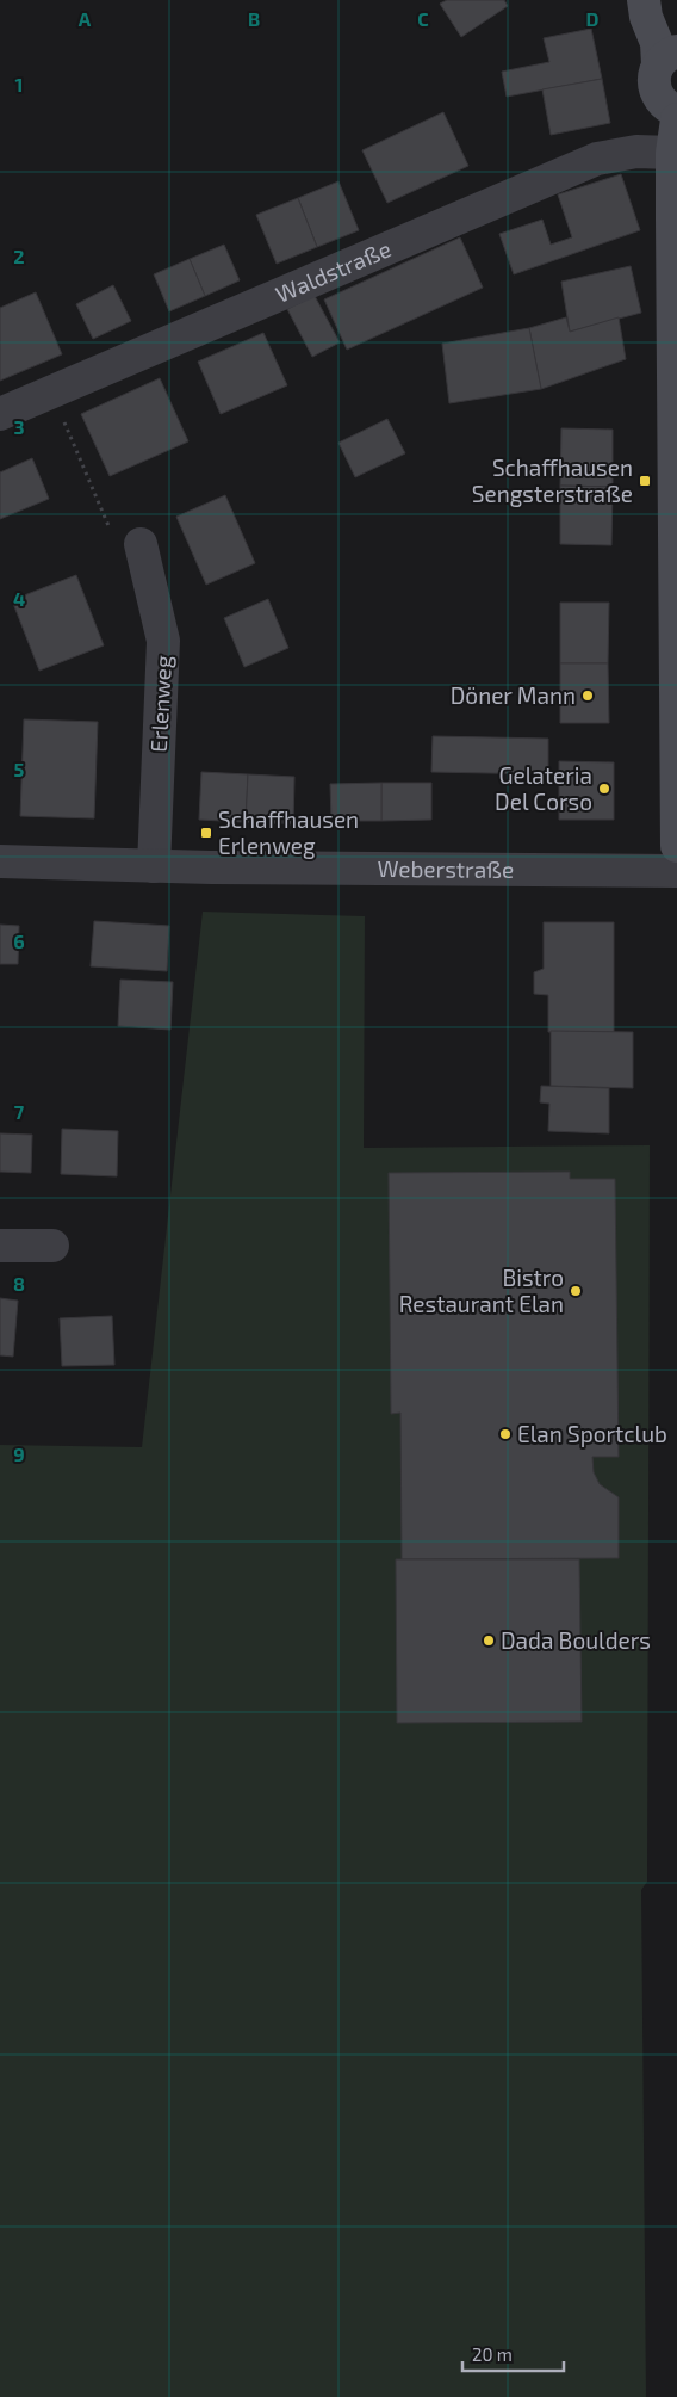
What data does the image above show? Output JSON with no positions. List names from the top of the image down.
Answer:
{
  "streets": {
    "street": ["Waldstraße", "Erlenweg", "Weberstraße"]
  },
  "crossings": [
    ["Erlenweg", "Weberstraße"]
  ],
  "places": {
    "transit": ["Schaffhausen Sengsterstraße", "Schaffhausen Erlenweg"],
    "other": [
      "Döner Mann",
      "Gelateria Del Corso",
      "Bistro Restaurant Elan",
      "Elan Sportclub",
      "Dada Boulders"
    ]
  },
  "scale_bar": "20 m",
  "grid": {
    "columns": [
      "A",
      "B",
      "C",
      "D"
    ],
    "rows": [
      "1",
      "2",
      "3",
      "4",
      "5",
      "6",
      "7",
      "8",
      "9"
    ]
  }
}
